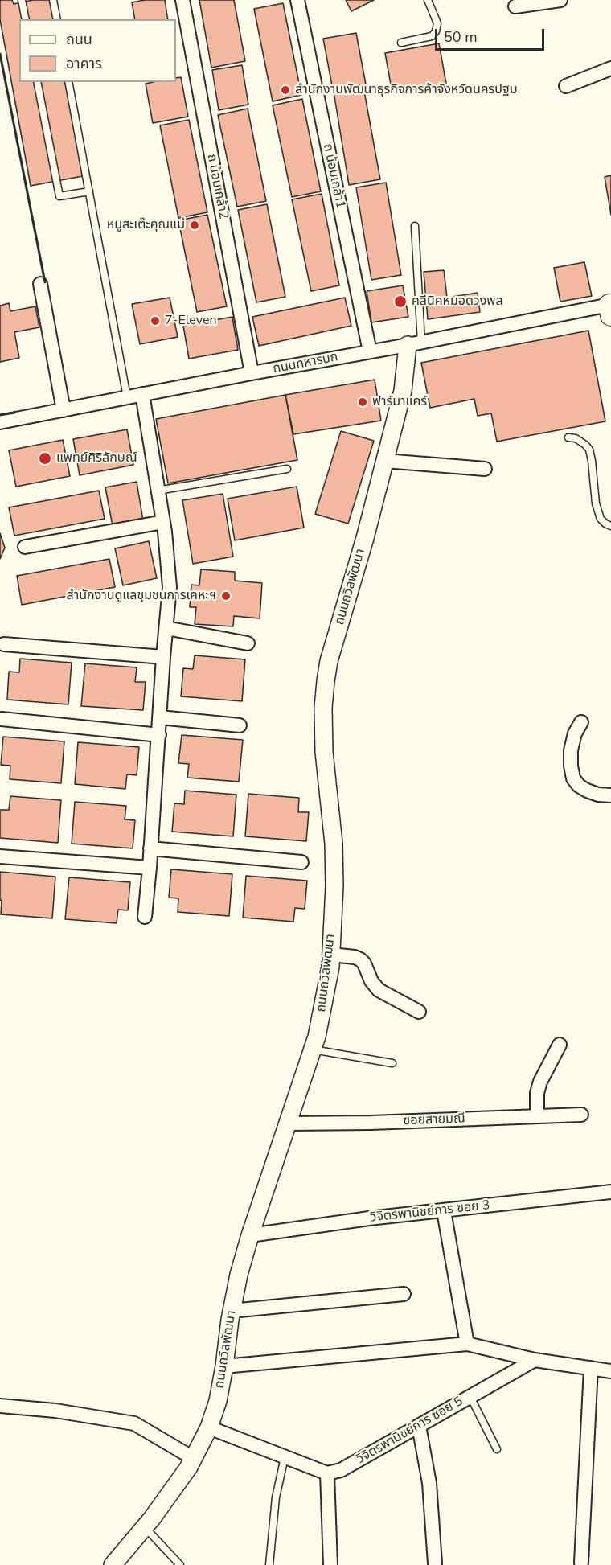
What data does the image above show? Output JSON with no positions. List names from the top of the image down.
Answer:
{
  "streets": {
    "street": [
      "ถ น้อมเกล้า1",
      "ถ น้อมเกล้า2",
      "ถนนทหารบก",
      "ถนนถวิลพัฒนา",
      "ซอยสายมณี",
      "วิจิตรพานิชย์การ ซอย 3",
      "วิจิตรพานิชย์การ ซอย 5"
    ]
  },
  "crossings": [
    ["ถ น้อมเกล้า1", "ถนนทหารบก"],
    ["ถ น้อมเกล้า2", "ถนนทหารบก"],
    ["ถนนทหารบก", "ถนนถวิลพัฒนา"],
    ["ถนนถวิลพัฒนา", "ซอยสายมณี"],
    ["ถนนถวิลพัฒนา", "วิจิตรพานิชย์การ ซอย 3"]
  ],
  "places": [
    "สำนักงานพัฒนาธุรกิจการค้าจังหวัดนครปฐม",
    "หมูสะเต๊ะคุณแม่",
    "คลีนิคหมอดวงพล",
    "7-Eleven",
    "ฟาร์มาแคร์",
    "แพทย์ศิริลักษณ์",
    "สำนักงานดูแลชุมชนการเคหะฯ"
  ],
  "legend": ["ถนน", "อาคาร"],
  "scale_bar": "50 m"
}
